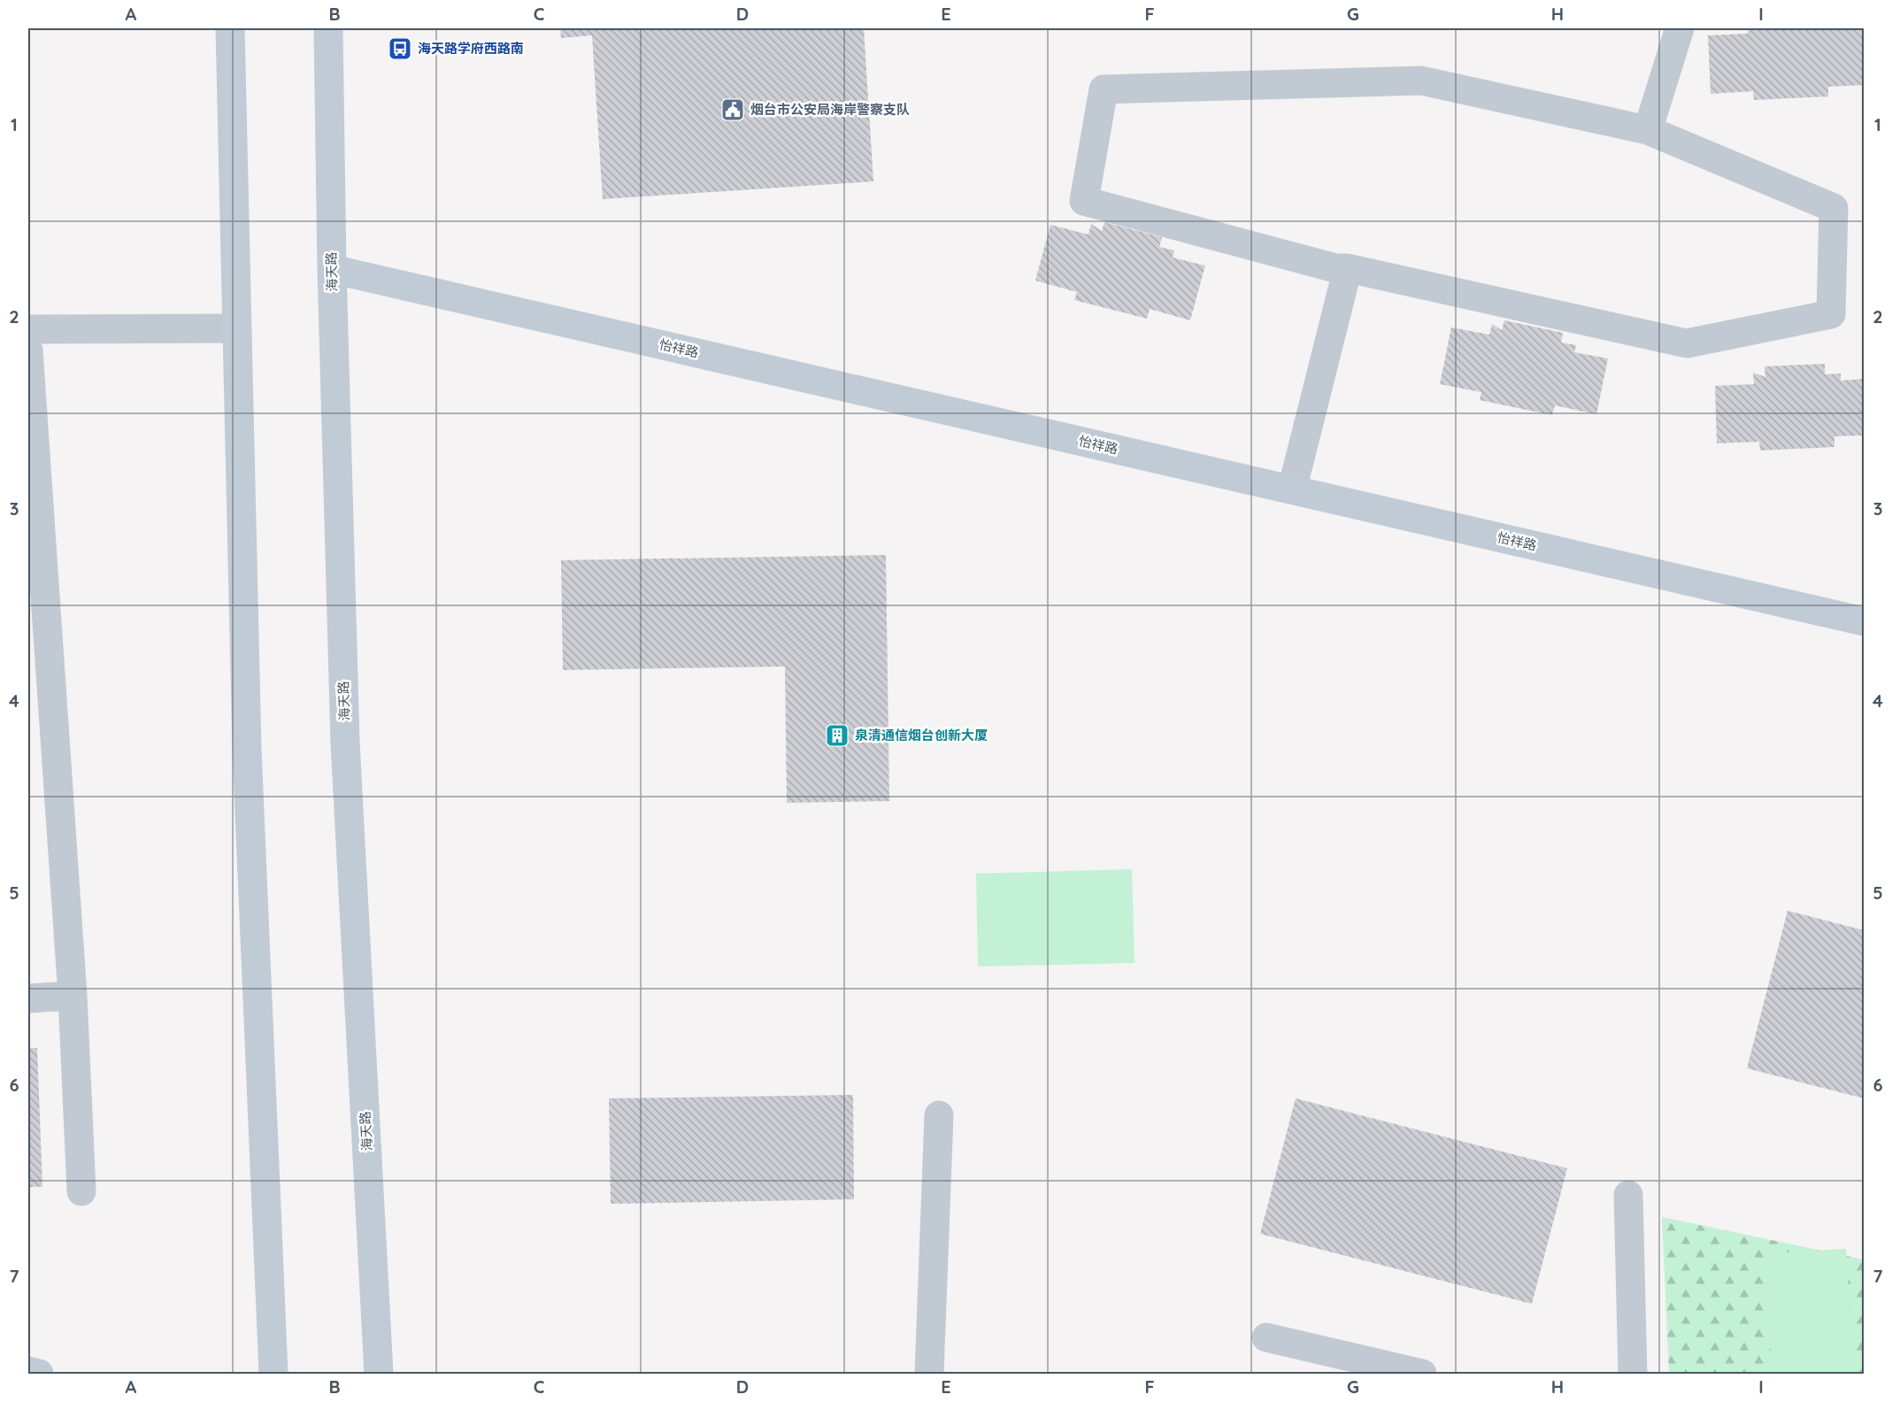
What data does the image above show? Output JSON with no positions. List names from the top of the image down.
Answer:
{
  "streets": {
    "main road": ["海天路", "怡祥路"]
  },
  "crossings": [
    ["海天路", "怡祥路"]
  ],
  "places": {
    "bus stop": ["海天路学府西路南"],
    "public building": ["烟台市公安局海岸警察支队"],
    "building": ["泉清通信烟台创新大厦"]
  },
  "grid": {
    "columns": [
      "A",
      "B",
      "C",
      "D",
      "E",
      "F",
      "G",
      "H",
      "I"
    ],
    "rows": [
      "1",
      "2",
      "3",
      "4",
      "5",
      "6",
      "7"
    ]
  }
}
